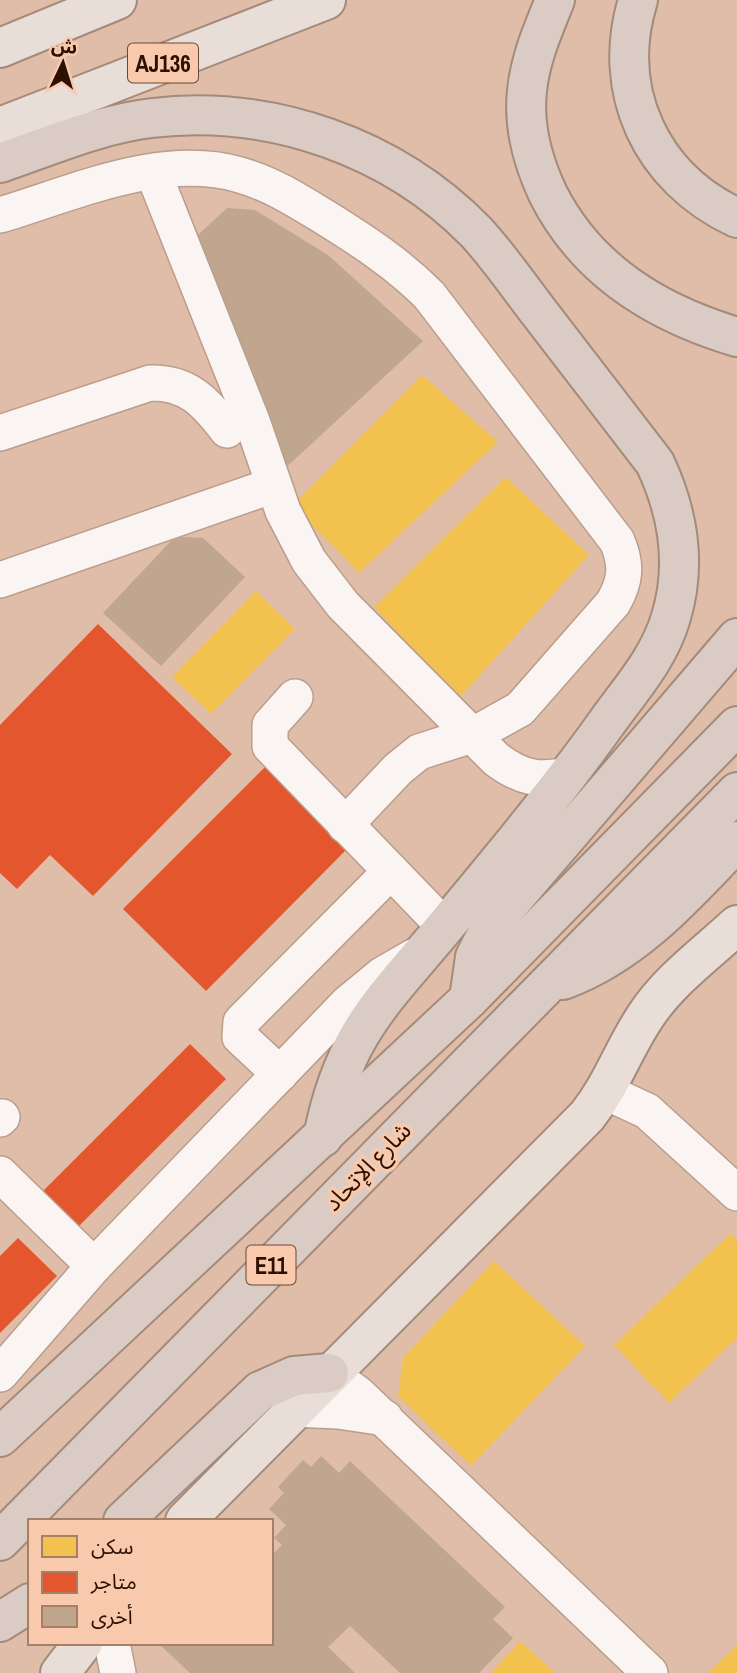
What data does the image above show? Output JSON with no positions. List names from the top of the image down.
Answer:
{
  "streets": {
    "highway": ["شارع الإتحاد", "E11"],
    "main road": ["AJ136"]
  },
  "legend": ["سكن", "متاجر", "أخرى"],
  "north": "top"
}
